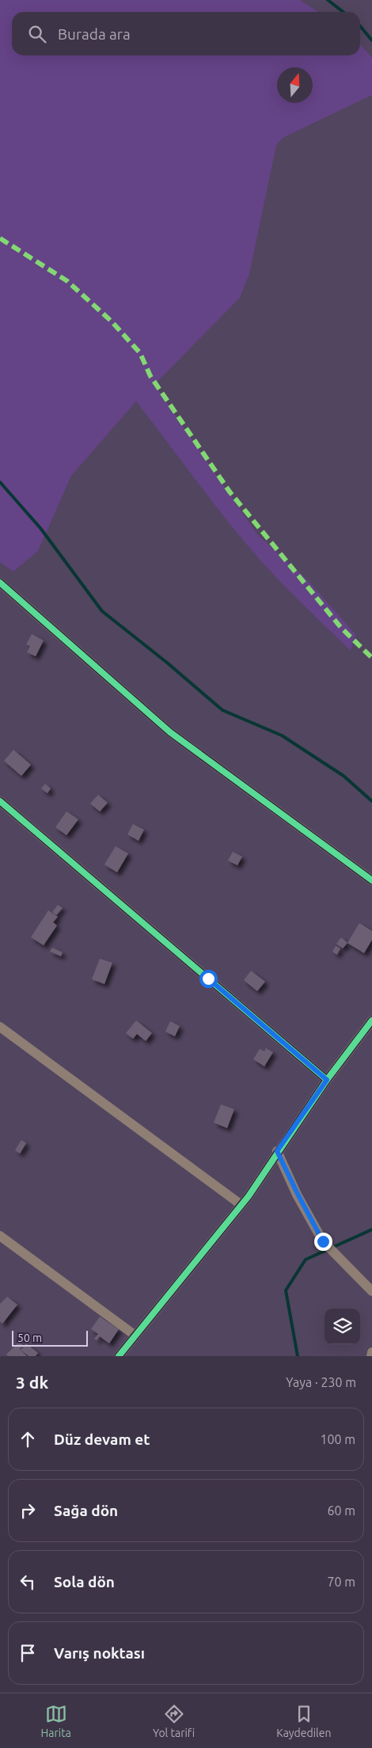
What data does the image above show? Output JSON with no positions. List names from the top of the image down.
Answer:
{
  "scale_bar": "50 m",
  "north": "top",
  "page": {
    "search": "Burada ara",
    "scale": "50 m",
    "heading": ["3 dk", "Yaya · 230 m"],
    "list": [
      ["Düz devam et", "100 m"],
      ["Sağa dön", "60 m"],
      ["Sola dön", "70 m"],
      "Varış noktası"
    ],
    "nav": ["Harita", "Yol tarifi", "Kaydedilen"]
  }
}
